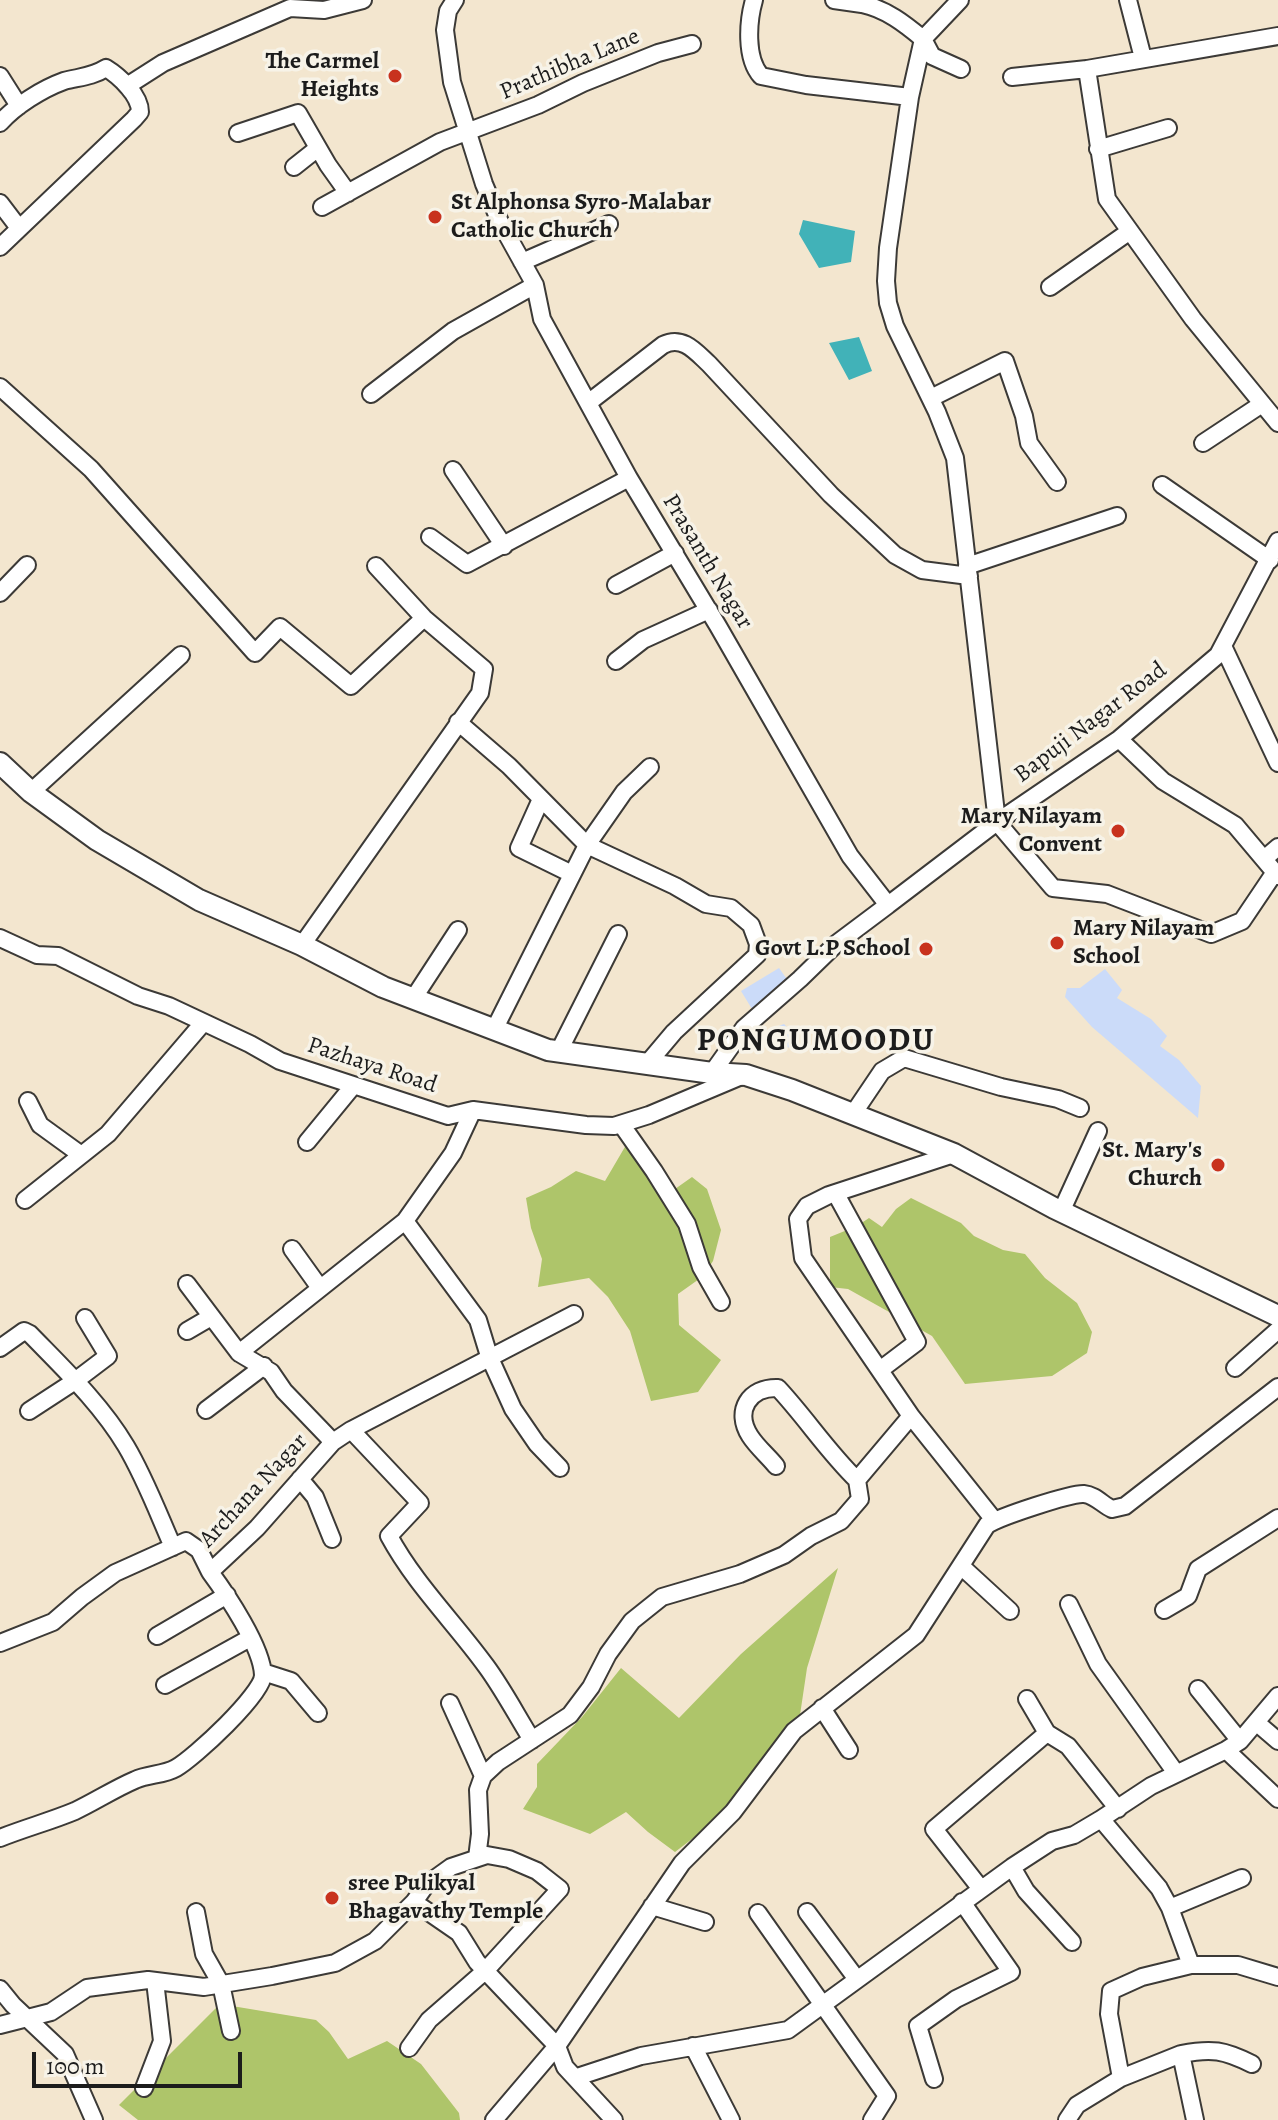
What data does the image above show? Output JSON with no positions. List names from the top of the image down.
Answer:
{
  "streets": {
    "street": [
      "Prathibha Lane",
      "Prasanth Nagar",
      "Bapuji Nagar Road",
      "Pazhaya Road",
      "Archana Nagar"
    ]
  },
  "crossings": [
    ["Prathibha Lane", "Prasanth Nagar"],
    ["Prasanth Nagar", "Bapuji Nagar Road"]
  ],
  "districts": ["PONGUMOODU"],
  "places": [
    "The Carmel Heights",
    "St Alphonsa Syro-Malabar Catholic Church",
    "Mary Nilayam Convent",
    "Mary Nilayam School",
    "Govt L.P School",
    "St. Mary's Church",
    "sree Pulikyal Bhagavathy Temple"
  ],
  "scale_bar": "100 m"
}
